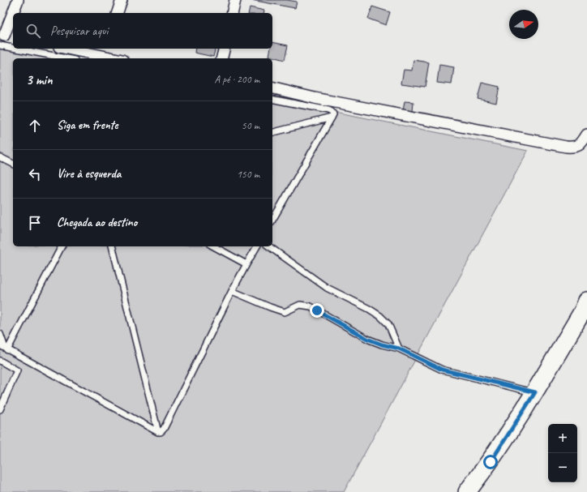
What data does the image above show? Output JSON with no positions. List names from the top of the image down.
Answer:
{
  "north": "right",
  "page": {
    "search": "Pesquisar aqui",
    "heading": ["3 min", "A pé · 200 m"],
    "list": [
      ["Siga em frente", "50 m"],
      ["Vire à esquerda", "150 m"],
      "Chegada ao destino"
    ],
    "map_buttons": ["+", "−"]
  }
}
